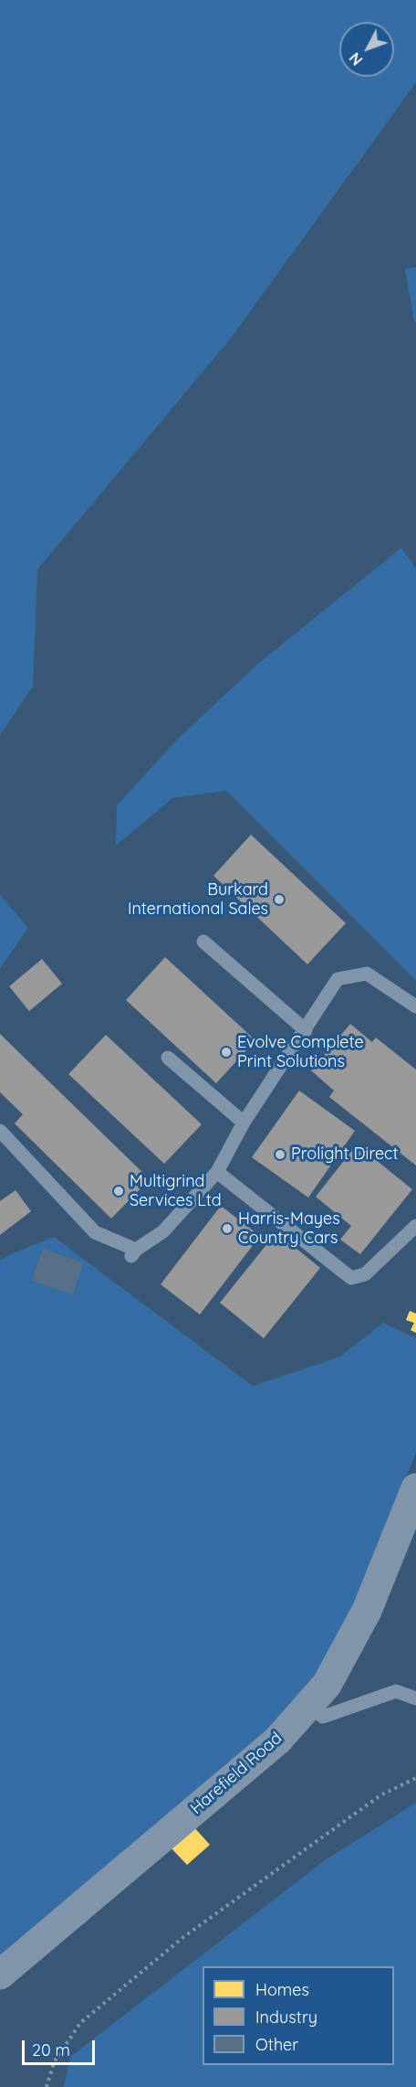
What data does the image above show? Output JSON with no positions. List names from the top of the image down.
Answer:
{
  "streets": {
    "street": ["Harefield Road"]
  },
  "places": [
    "Burkard International Sales",
    "Evolve Complete Print Solutions",
    "Prolight Direct",
    "Multigrind Services Ltd",
    "Harris-Mayes Country Cars"
  ],
  "legend": ["Homes", "Industry", "Other"],
  "scale_bar": "20 m",
  "north": "bottom left"
}
